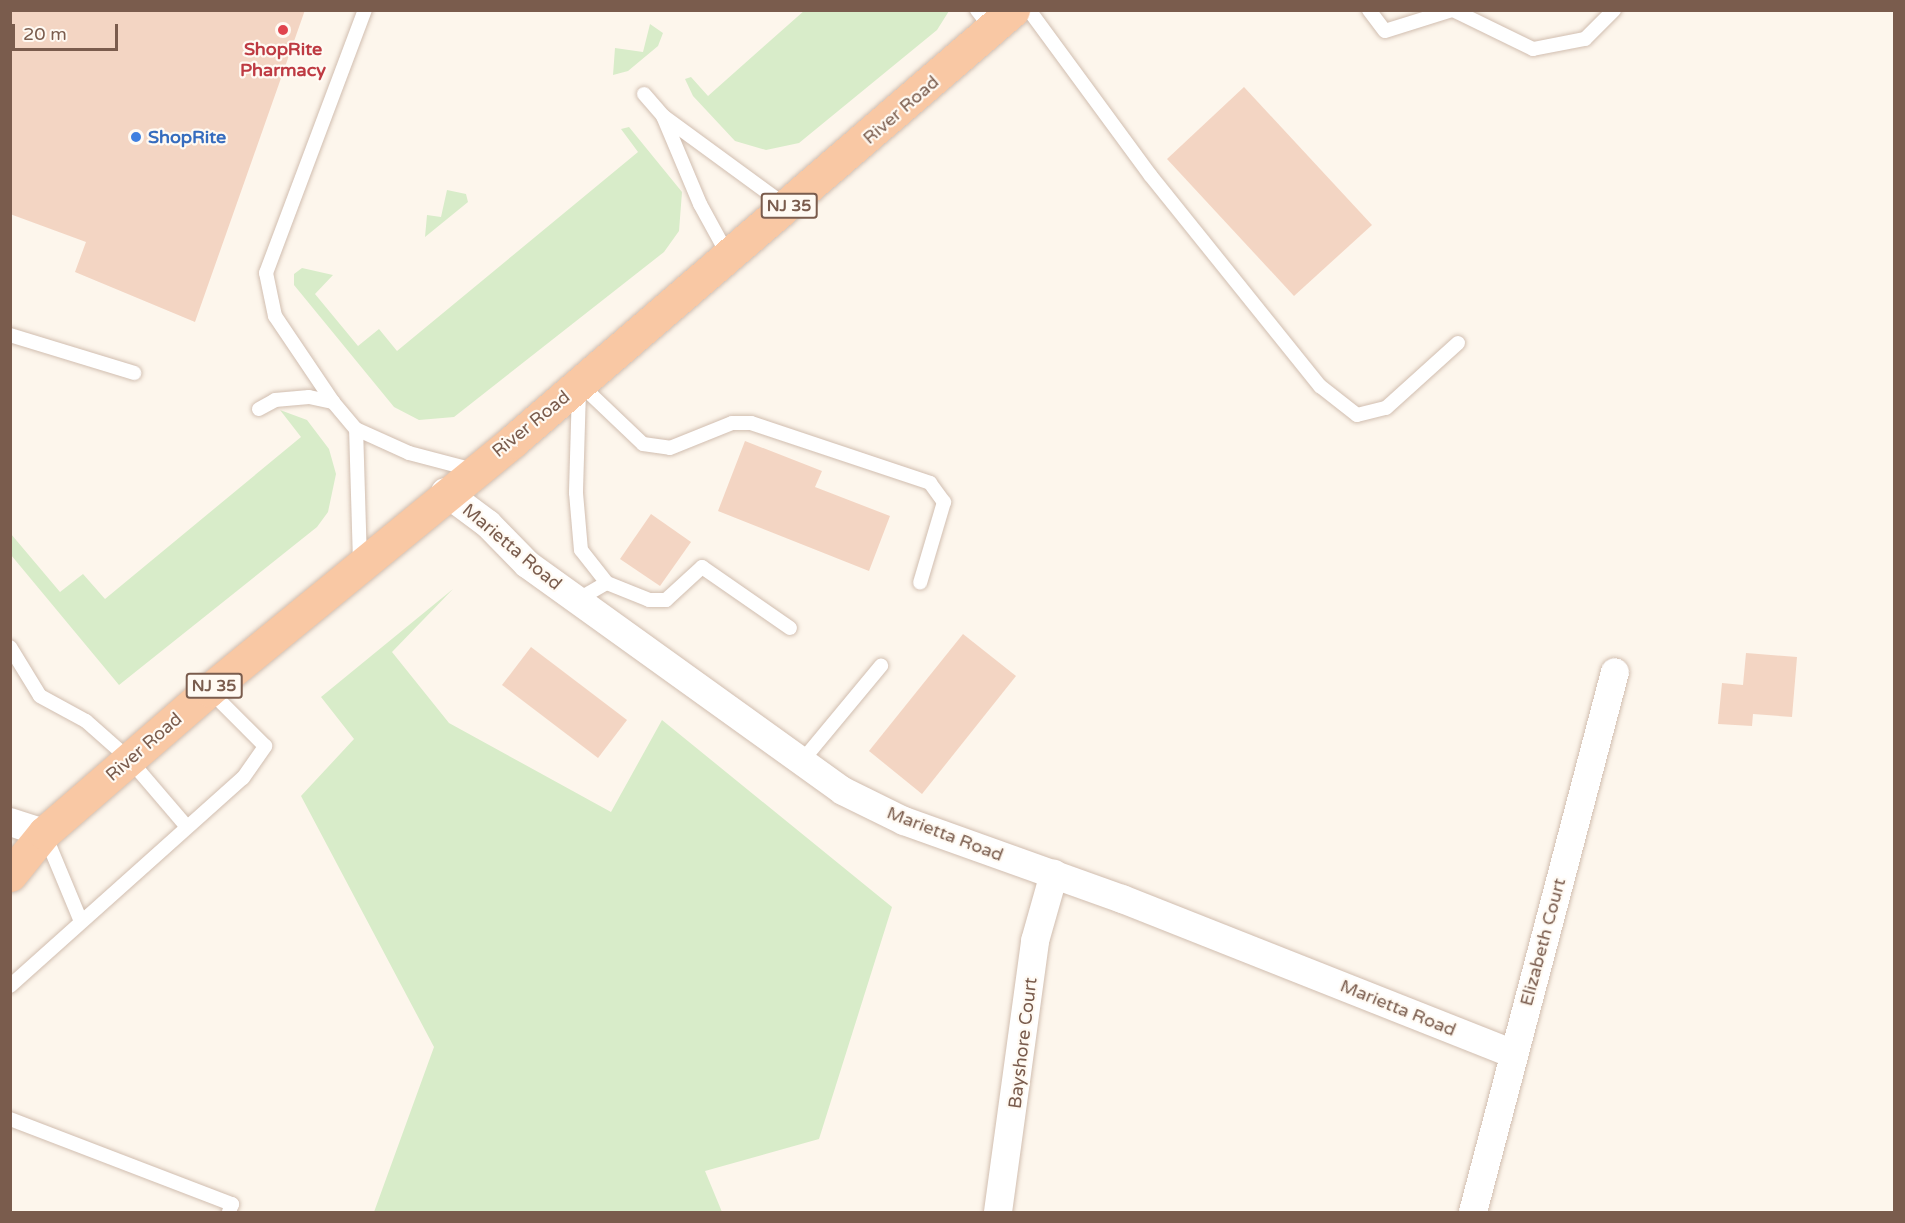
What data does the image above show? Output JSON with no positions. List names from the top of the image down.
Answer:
{
  "streets": {
    "highway": ["River Road", "NJ 35"],
    "street": ["Marietta Road", "Elizabeth Court", "Bayshore Court"]
  },
  "crossings": [
    ["River Road", "Marietta Road"],
    ["Marietta Road", "Elizabeth Court"],
    ["Marietta Road", "Bayshore Court"]
  ],
  "places": ["ShopRite Pharmacy", "ShopRite"],
  "scale_bar": "20 m"
}
